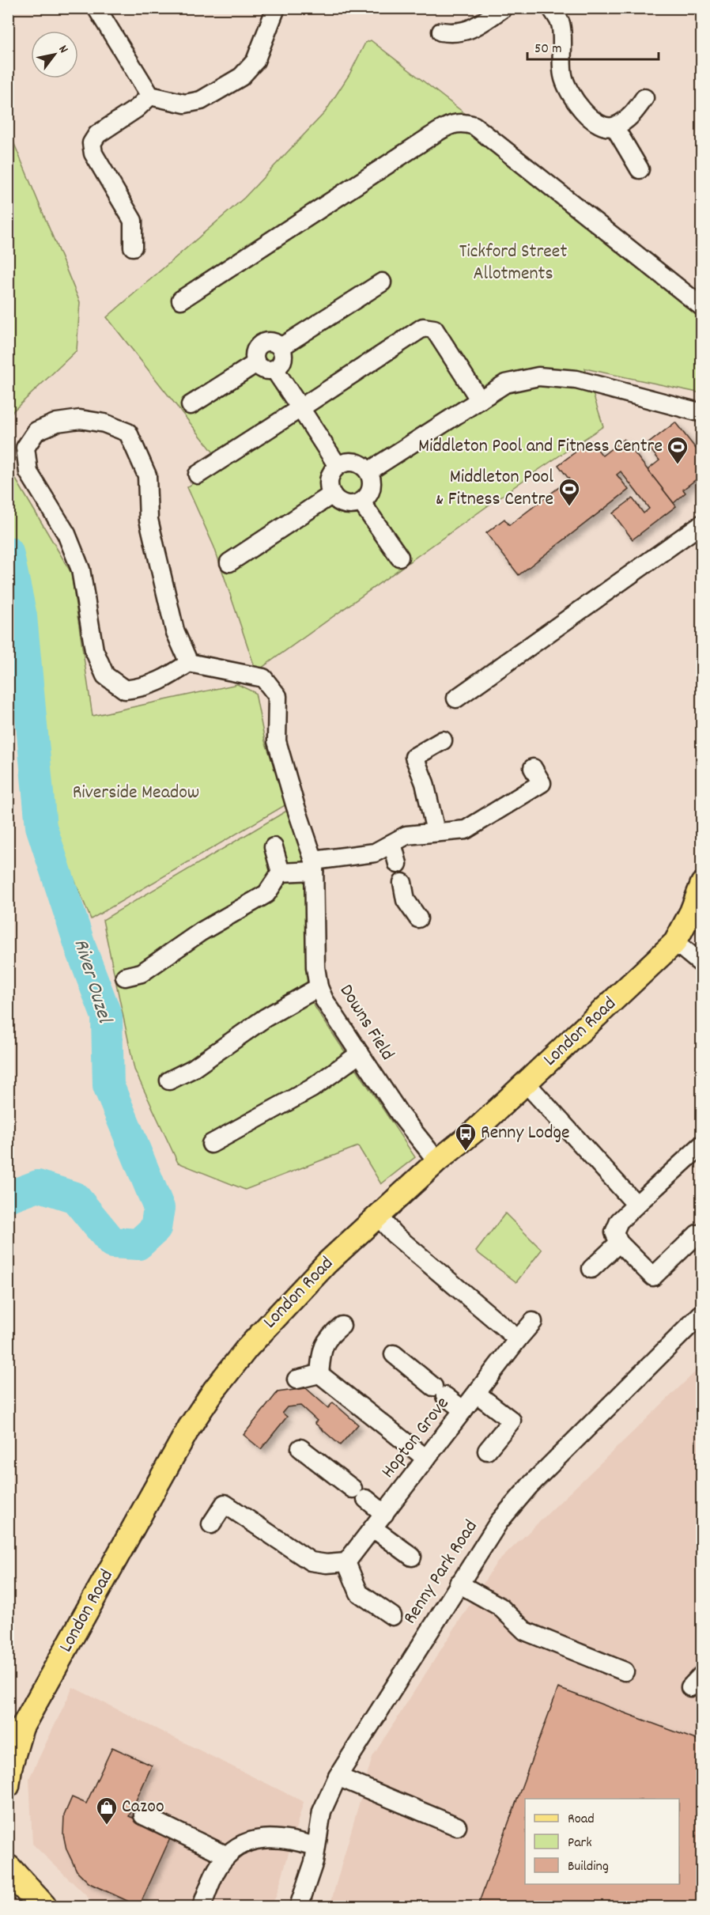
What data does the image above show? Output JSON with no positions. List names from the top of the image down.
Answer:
{
  "streets": {
    "main road": ["London Road"],
    "street": ["Downs Field", "Hopton Grove", "Renny Park Road"]
  },
  "crossings": [
    ["Downs Field", "London Road"]
  ],
  "water": ["River Ouzel"],
  "parks": ["Tickford Street Allotments", "Riverside Meadow"],
  "places": {
    "sports": ["Middleton Pool and Fitness Centre", "Middleton Pool & Fitness Centre"],
    "bus stop": ["Renny Lodge"],
    "shop": ["Cazoo"]
  },
  "legend": ["Road", "Park", "Building"],
  "scale_bar": "50 m",
  "north": "top right"
}
